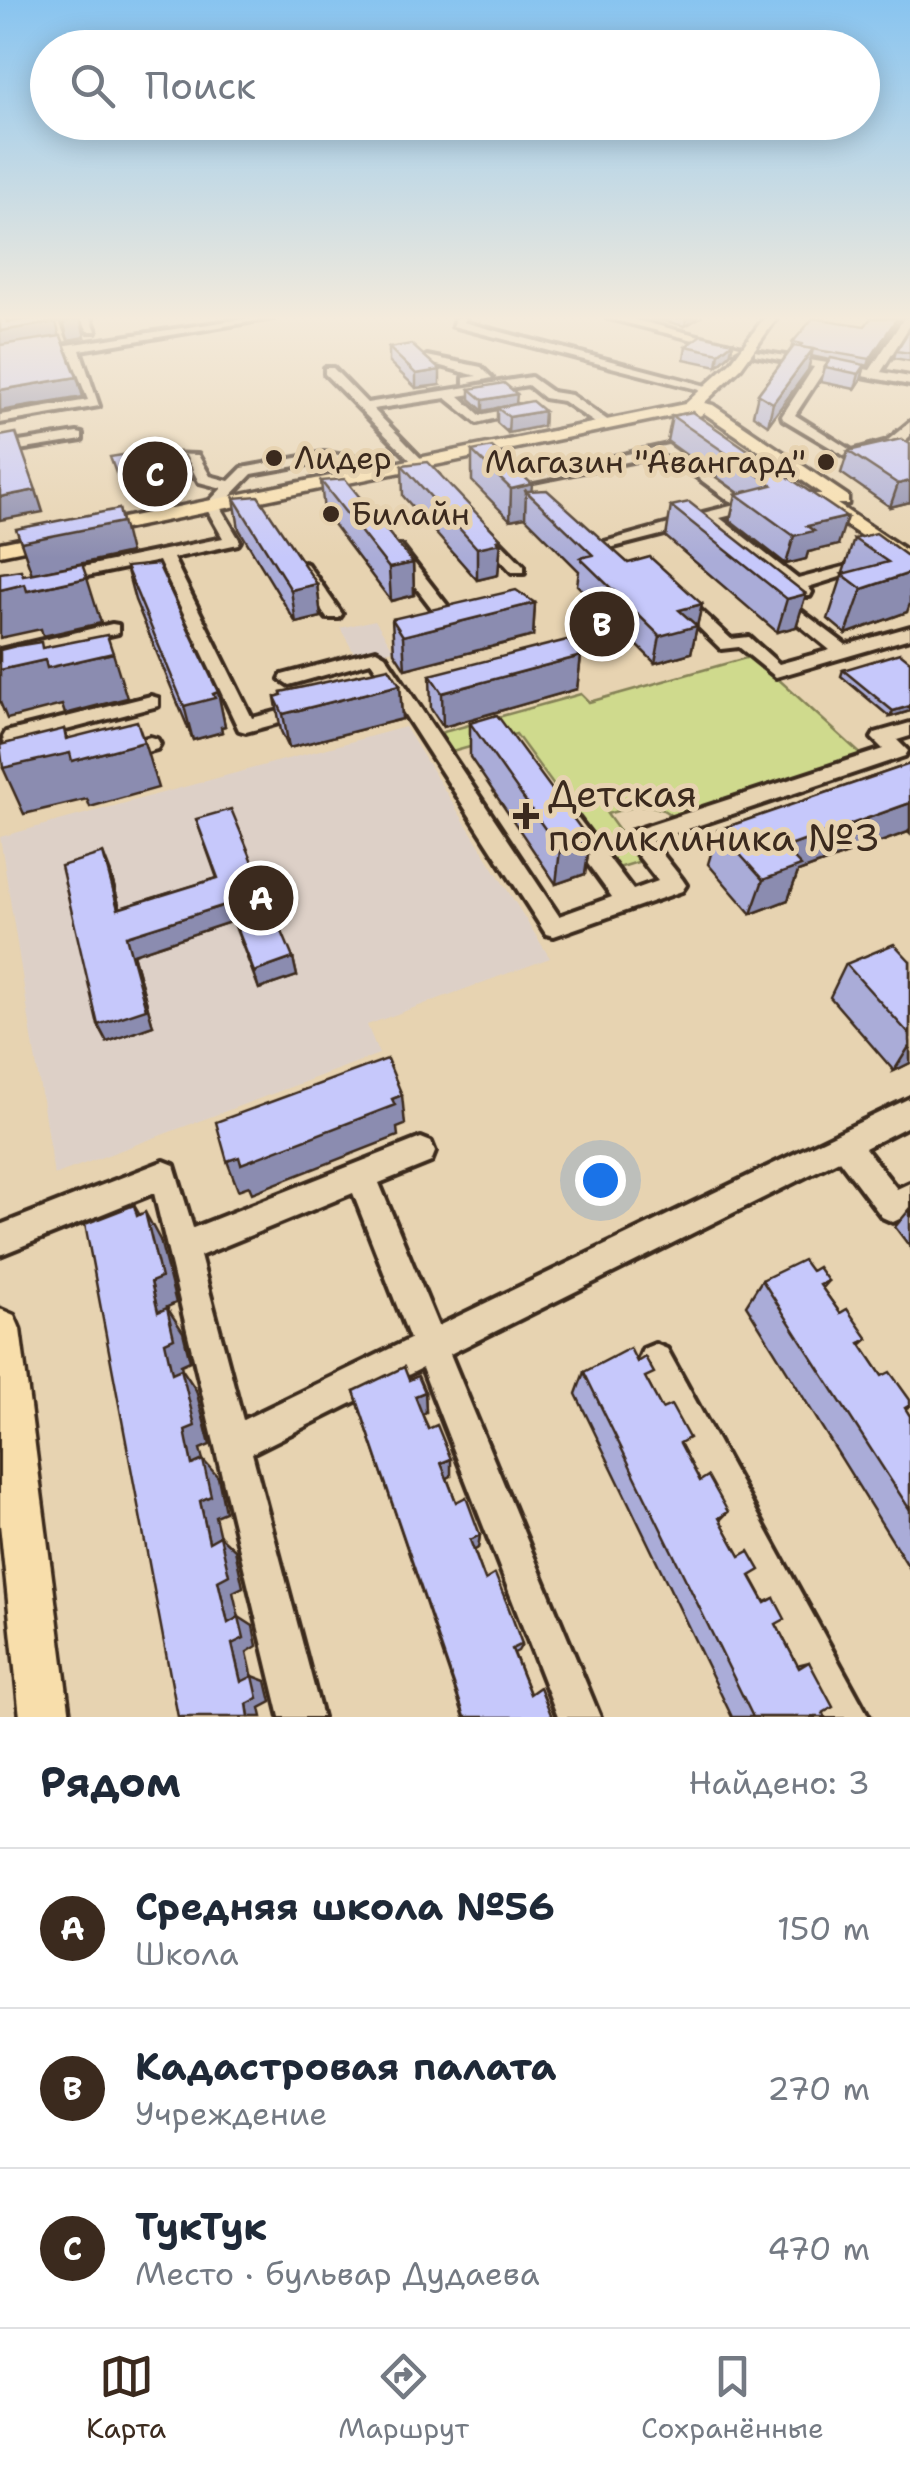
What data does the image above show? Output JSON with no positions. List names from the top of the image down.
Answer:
{
  "places": {
    "other": ["Лидер", "Магазин \"Авангард\"", "Билайн"],
    "health": ["Детская поликлиника №3"]
  },
  "page": {
    "search": "Поиск",
    "pins": ["C", "B", "A"],
    "heading": ["Рядом", "Найдено: 3"],
    "list": [
      {
        "mark": "A",
        "name": "Средняя школа №56",
        "note": "Школа",
        "value": "150 m"
      },
      {
        "mark": "B",
        "name": "Кадастровая палата",
        "note": "Учреждение",
        "value": "270 m"
      },
      {
        "mark": "C",
        "name": "ТукТук",
        "note": "Место · бульвар Дудаева",
        "value": "470 m"
      }
    ],
    "nav": ["Карта", "Маршрут", "Сохранённые"]
  }
}
